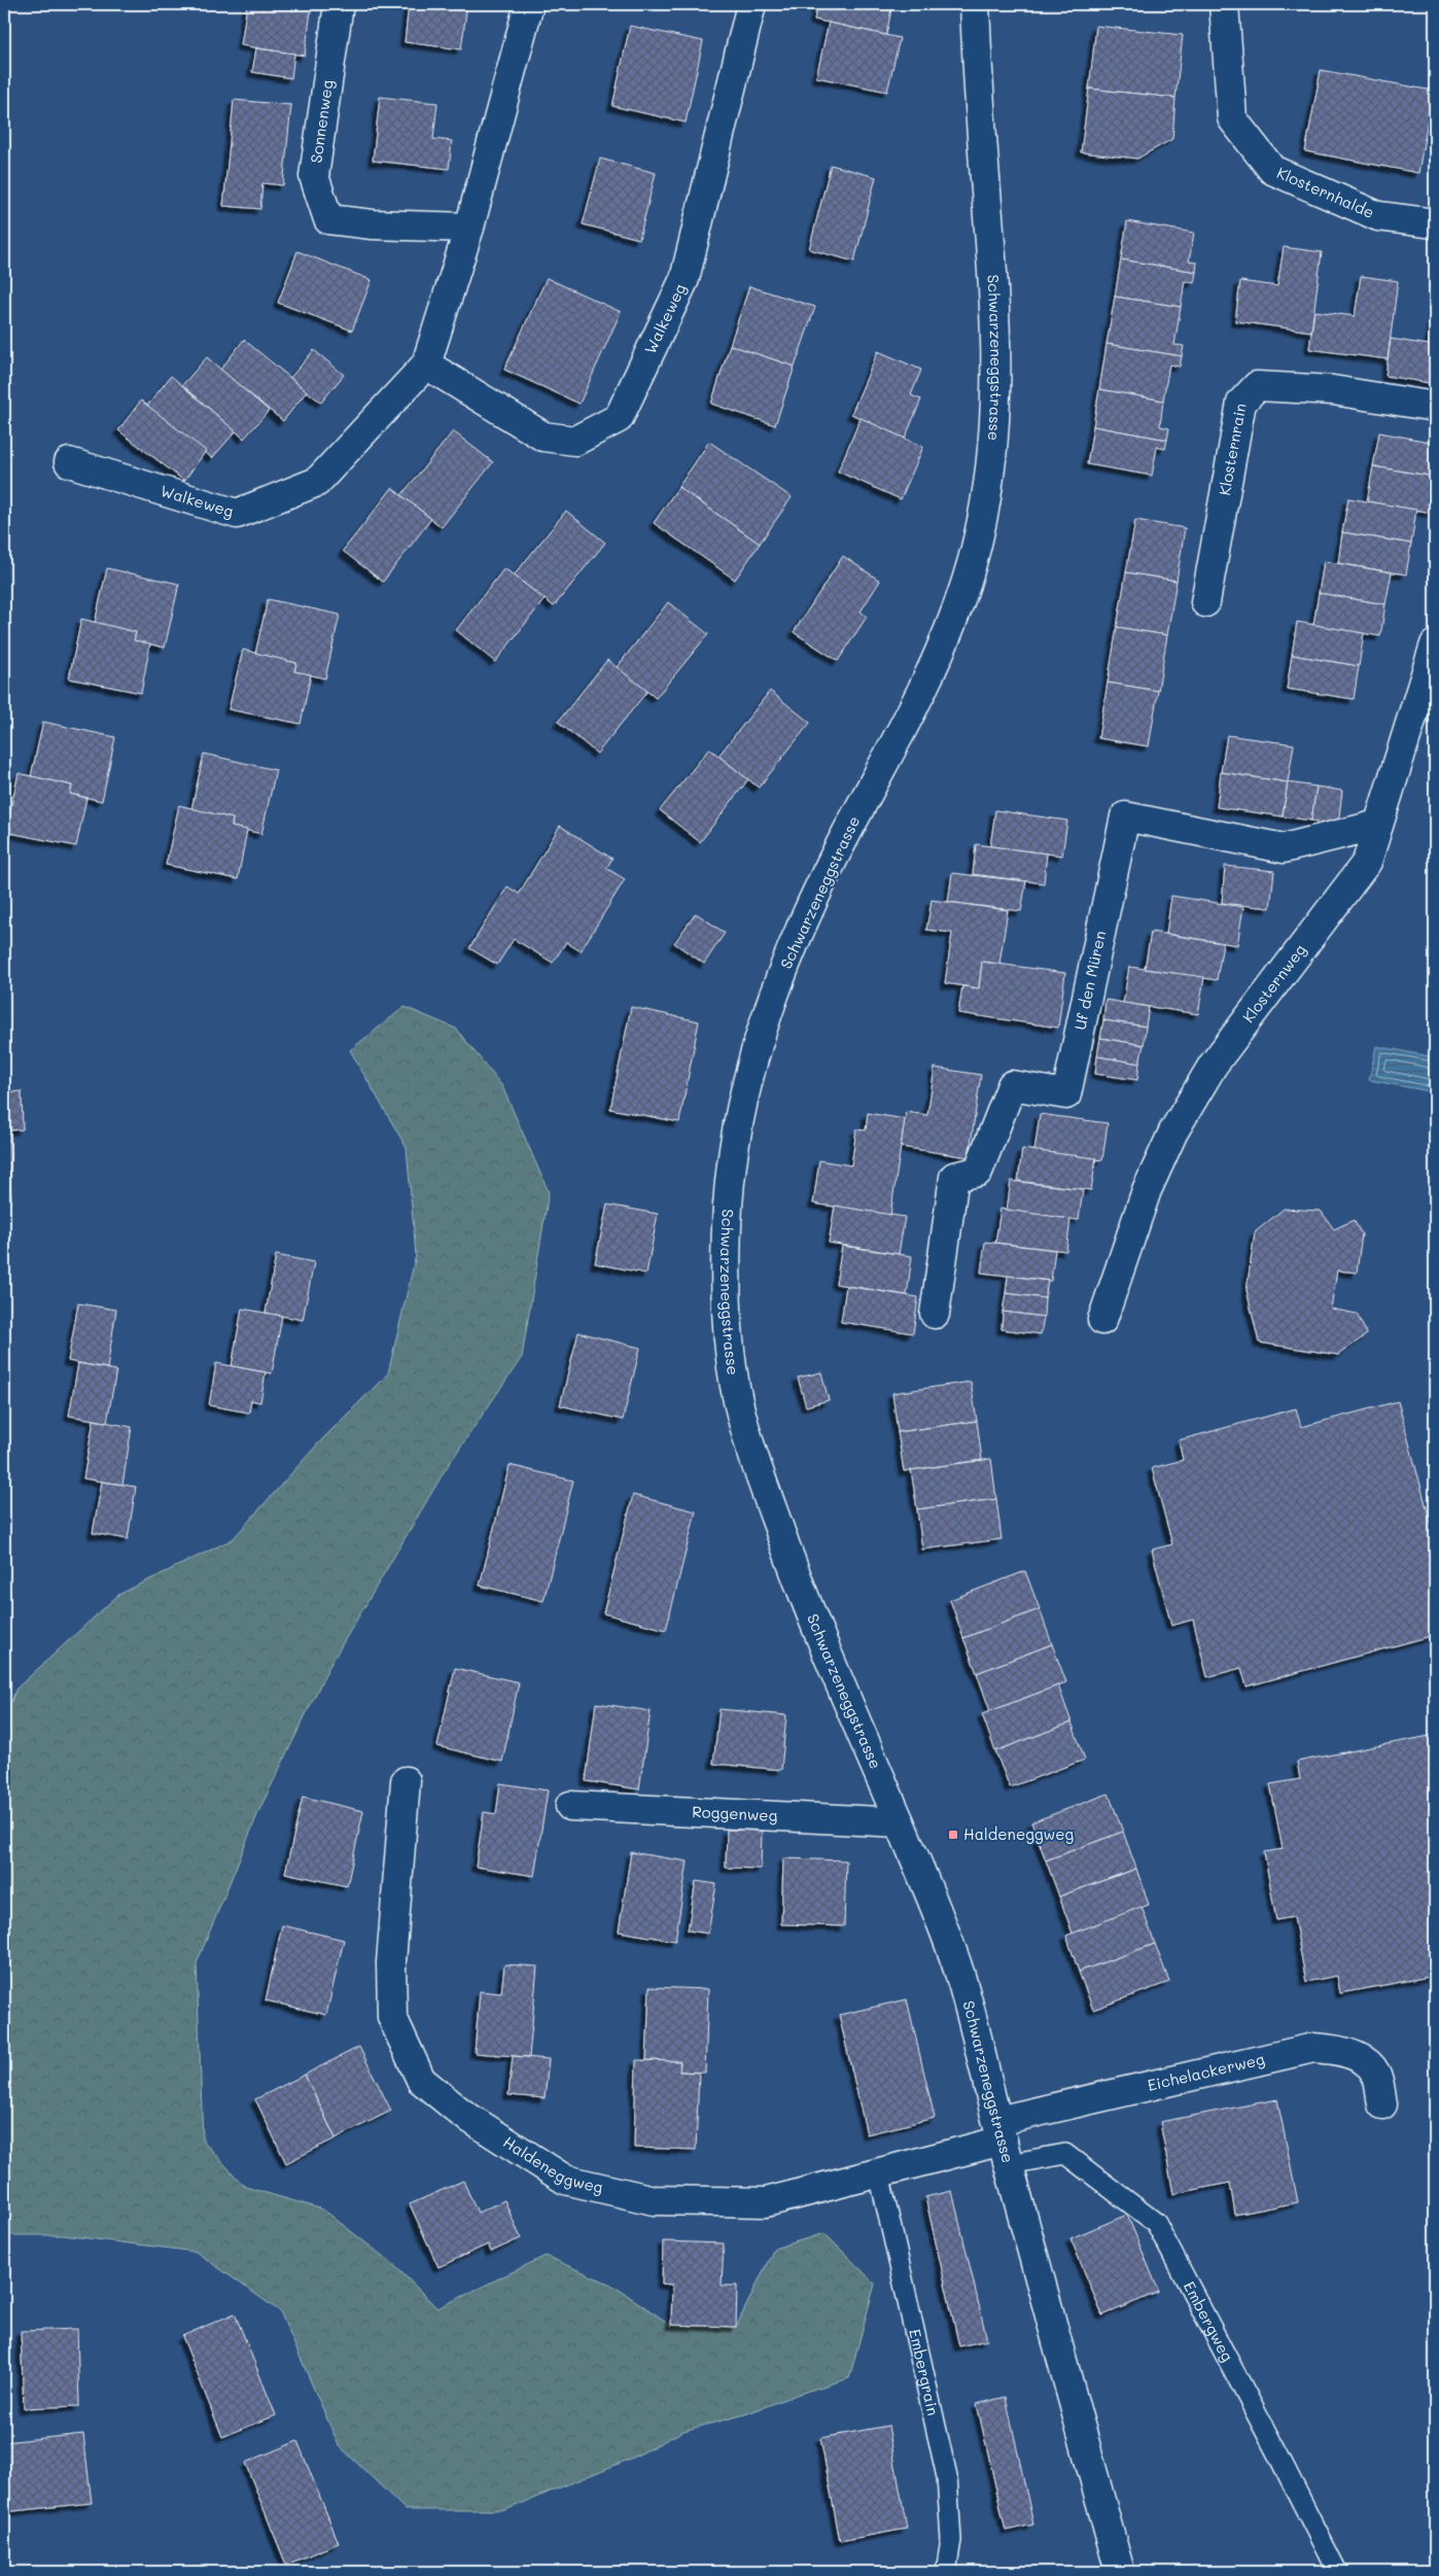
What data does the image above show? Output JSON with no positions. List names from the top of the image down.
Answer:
{
  "streets": {
    "street": [
      "Sonnenweg",
      "Klosternhalde",
      "Walkeweg",
      "Schwarzeneggstrasse",
      "Klosternrain",
      "Uf den Müren",
      "Klosternweg",
      "Roggenweg",
      "Eichelackerweg",
      "Haldeneggweg"
    ],
    "lane": ["Embergweg", "Embergrain"]
  },
  "crossings": [
    ["Sonnenweg", "Walkeweg"],
    ["Schwarzeneggstrasse", "Roggenweg"],
    ["Schwarzeneggstrasse", "Eichelackerweg"],
    ["Schwarzeneggstrasse", "Haldeneggweg"],
    ["Schwarzeneggstrasse", "Embergweg"],
    ["Uf den Müren", "Klosternweg"],
    ["Eichelackerweg", "Haldeneggweg"],
    ["Eichelackerweg", "Embergweg"],
    ["Haldeneggweg", "Embergweg"],
    ["Haldeneggweg", "Embergrain"]
  ],
  "places": {
    "transit": ["Haldeneggweg"]
  }
}
